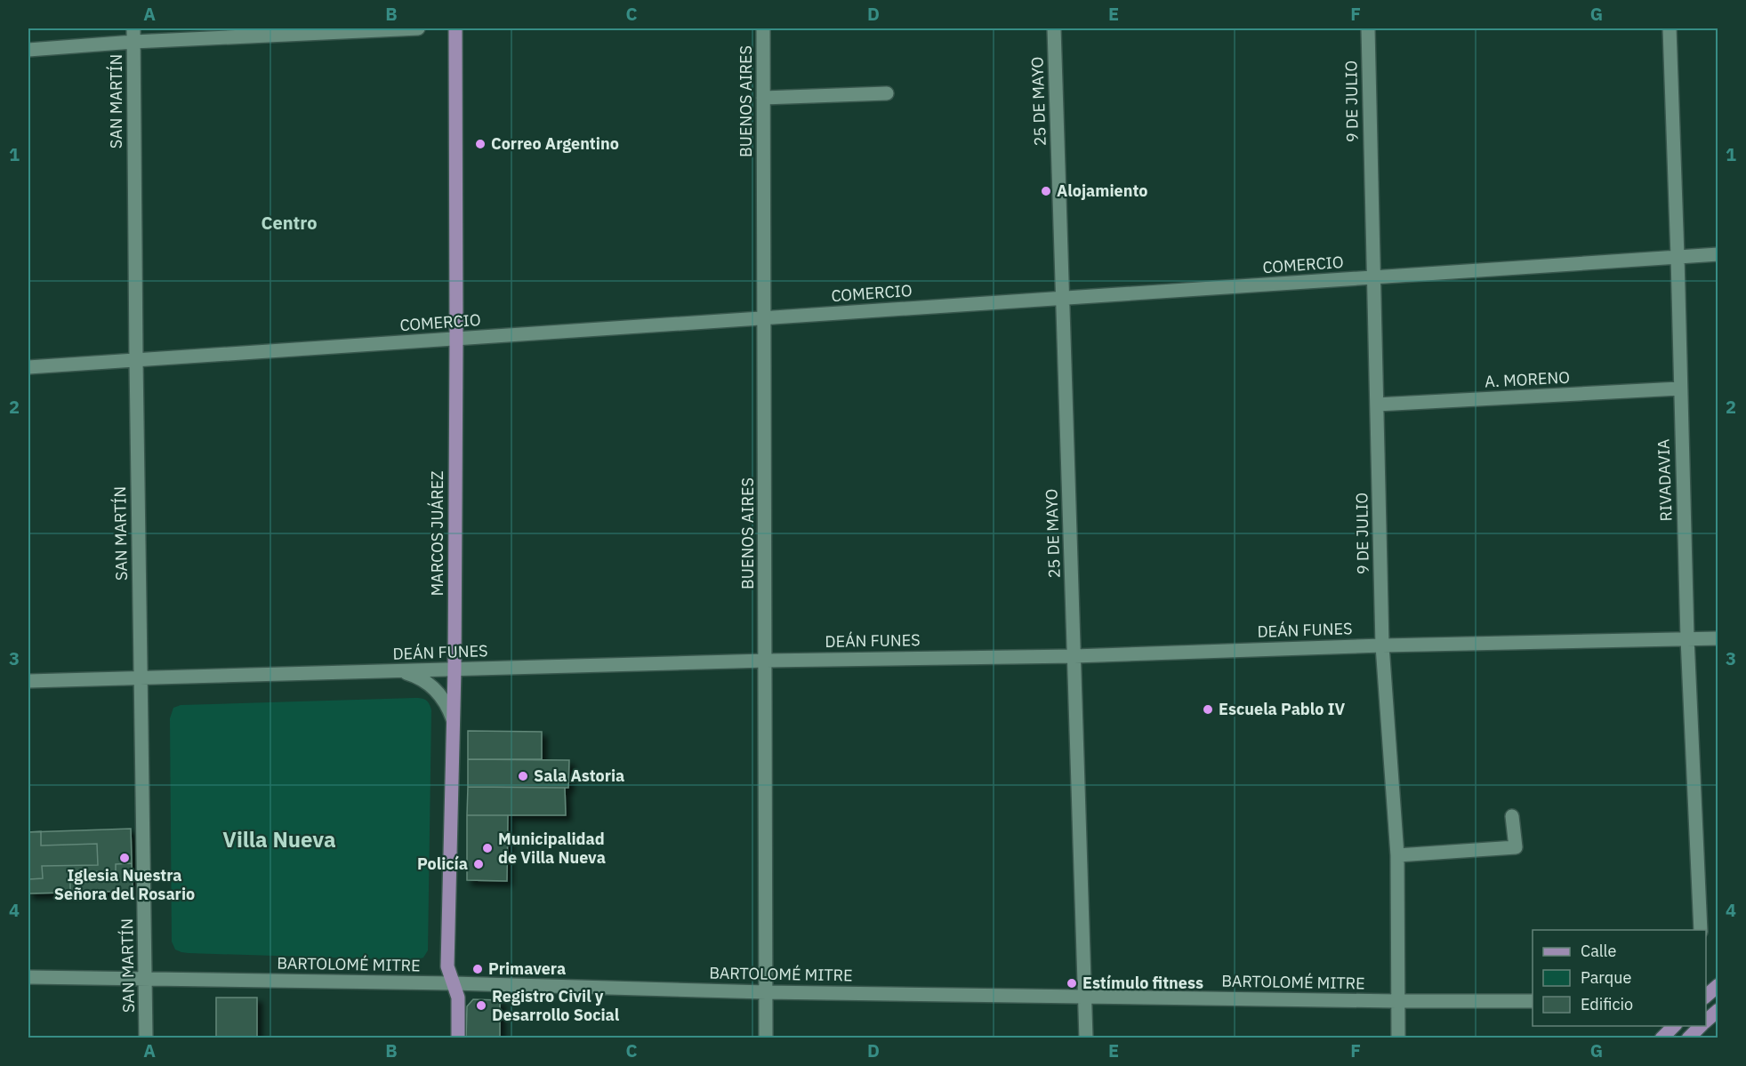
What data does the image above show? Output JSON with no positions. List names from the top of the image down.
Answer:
{
  "streets": {
    "main road": ["MARCOS JUÁREZ"],
    "street": [
      "SAN MARTÍN",
      "BUENOS AIRES",
      "25 DE MAYO",
      "9 DE JULIO",
      "COMERCIO",
      "A. MORENO",
      "RIVADAVIA",
      "DEÁN FUNES",
      "BARTOLOMÉ MITRE"
    ]
  },
  "crossings": [
    ["SAN MARTÍN", "COMERCIO"],
    ["SAN MARTÍN", "DEÁN FUNES"],
    ["SAN MARTÍN", "BARTOLOMÉ MITRE"],
    ["BUENOS AIRES", "COMERCIO"],
    ["BUENOS AIRES", "DEÁN FUNES"],
    ["BUENOS AIRES", "BARTOLOMÉ MITRE"],
    ["25 DE MAYO", "COMERCIO"],
    ["25 DE MAYO", "DEÁN FUNES"],
    ["25 DE MAYO", "BARTOLOMÉ MITRE"],
    ["9 DE JULIO", "COMERCIO"],
    ["9 DE JULIO", "A. MORENO"],
    ["9 DE JULIO", "DEÁN FUNES"],
    ["9 DE JULIO", "BARTOLOMÉ MITRE"],
    ["COMERCIO", "RIVADAVIA"],
    ["COMERCIO", "MARCOS JUÁREZ"],
    ["A. MORENO", "RIVADAVIA"],
    ["RIVADAVIA", "DEÁN FUNES"],
    ["MARCOS JUÁREZ", "DEÁN FUNES"],
    ["MARCOS JUÁREZ", "BARTOLOMÉ MITRE"]
  ],
  "districts": ["Centro", "Villa Nueva"],
  "places": [
    "Correo Argentino",
    "Alojamiento",
    "Escuela Pablo IV",
    "Sala Astoria",
    "Municipalidad de Villa Nueva",
    "Iglesia Nuestra Señora del Rosario",
    "Policía",
    "Primavera",
    "Estímulo fitness",
    "Registro Civil y Desarrollo Social"
  ],
  "legend": ["Calle", "Parque", "Edificio"],
  "grid": {
    "columns": [
      "A",
      "B",
      "C",
      "D",
      "E",
      "F",
      "G"
    ],
    "rows": [
      "1",
      "2",
      "3",
      "4"
    ]
  }
}
